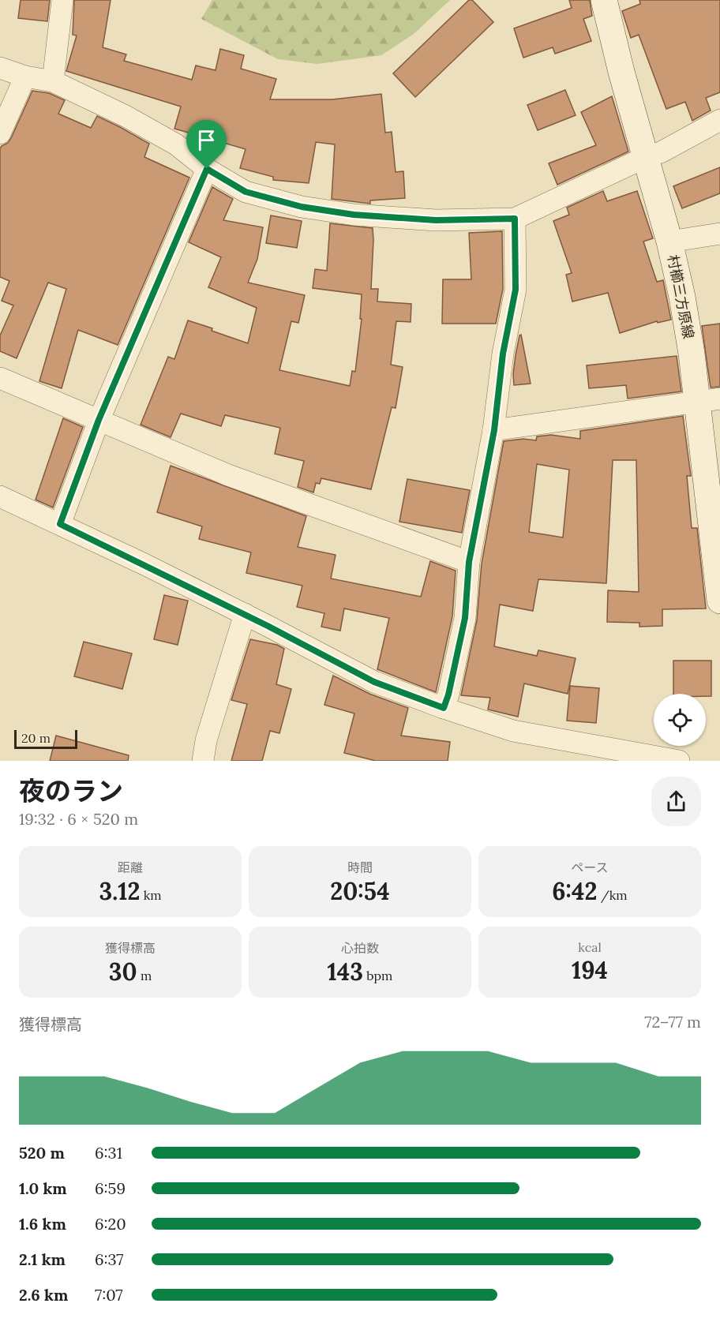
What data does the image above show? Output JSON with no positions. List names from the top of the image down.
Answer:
{
  "streets": {
    "main road": ["村櫛三方原線"]
  },
  "scale_bar": "20 m",
  "page": {
    "scale": "20 m",
    "heading": ["夜のラン", "19:32 · 6 × 520 m"],
    "stats": [
      ["距離", "3.12 km"],
      ["時間", "20:54"],
      ["ペース", "6:42 /km"],
      ["獲得標高", "30 m"],
      ["心拍数", "143 bpm"],
      ["kcal", "194"]
    ],
    "chart": ["獲得標高", "72–77 m"],
    "list": [
      {
        "name": "520 m",
        "note": "6:31"
      },
      {
        "name": "1.0 km",
        "note": "6:59"
      },
      {
        "name": "1.6 km",
        "note": "6:20"
      },
      {
        "name": "2.1 km",
        "note": "6:37"
      },
      {
        "name": "2.6 km",
        "note": "7:07"
      }
    ]
  }
}
